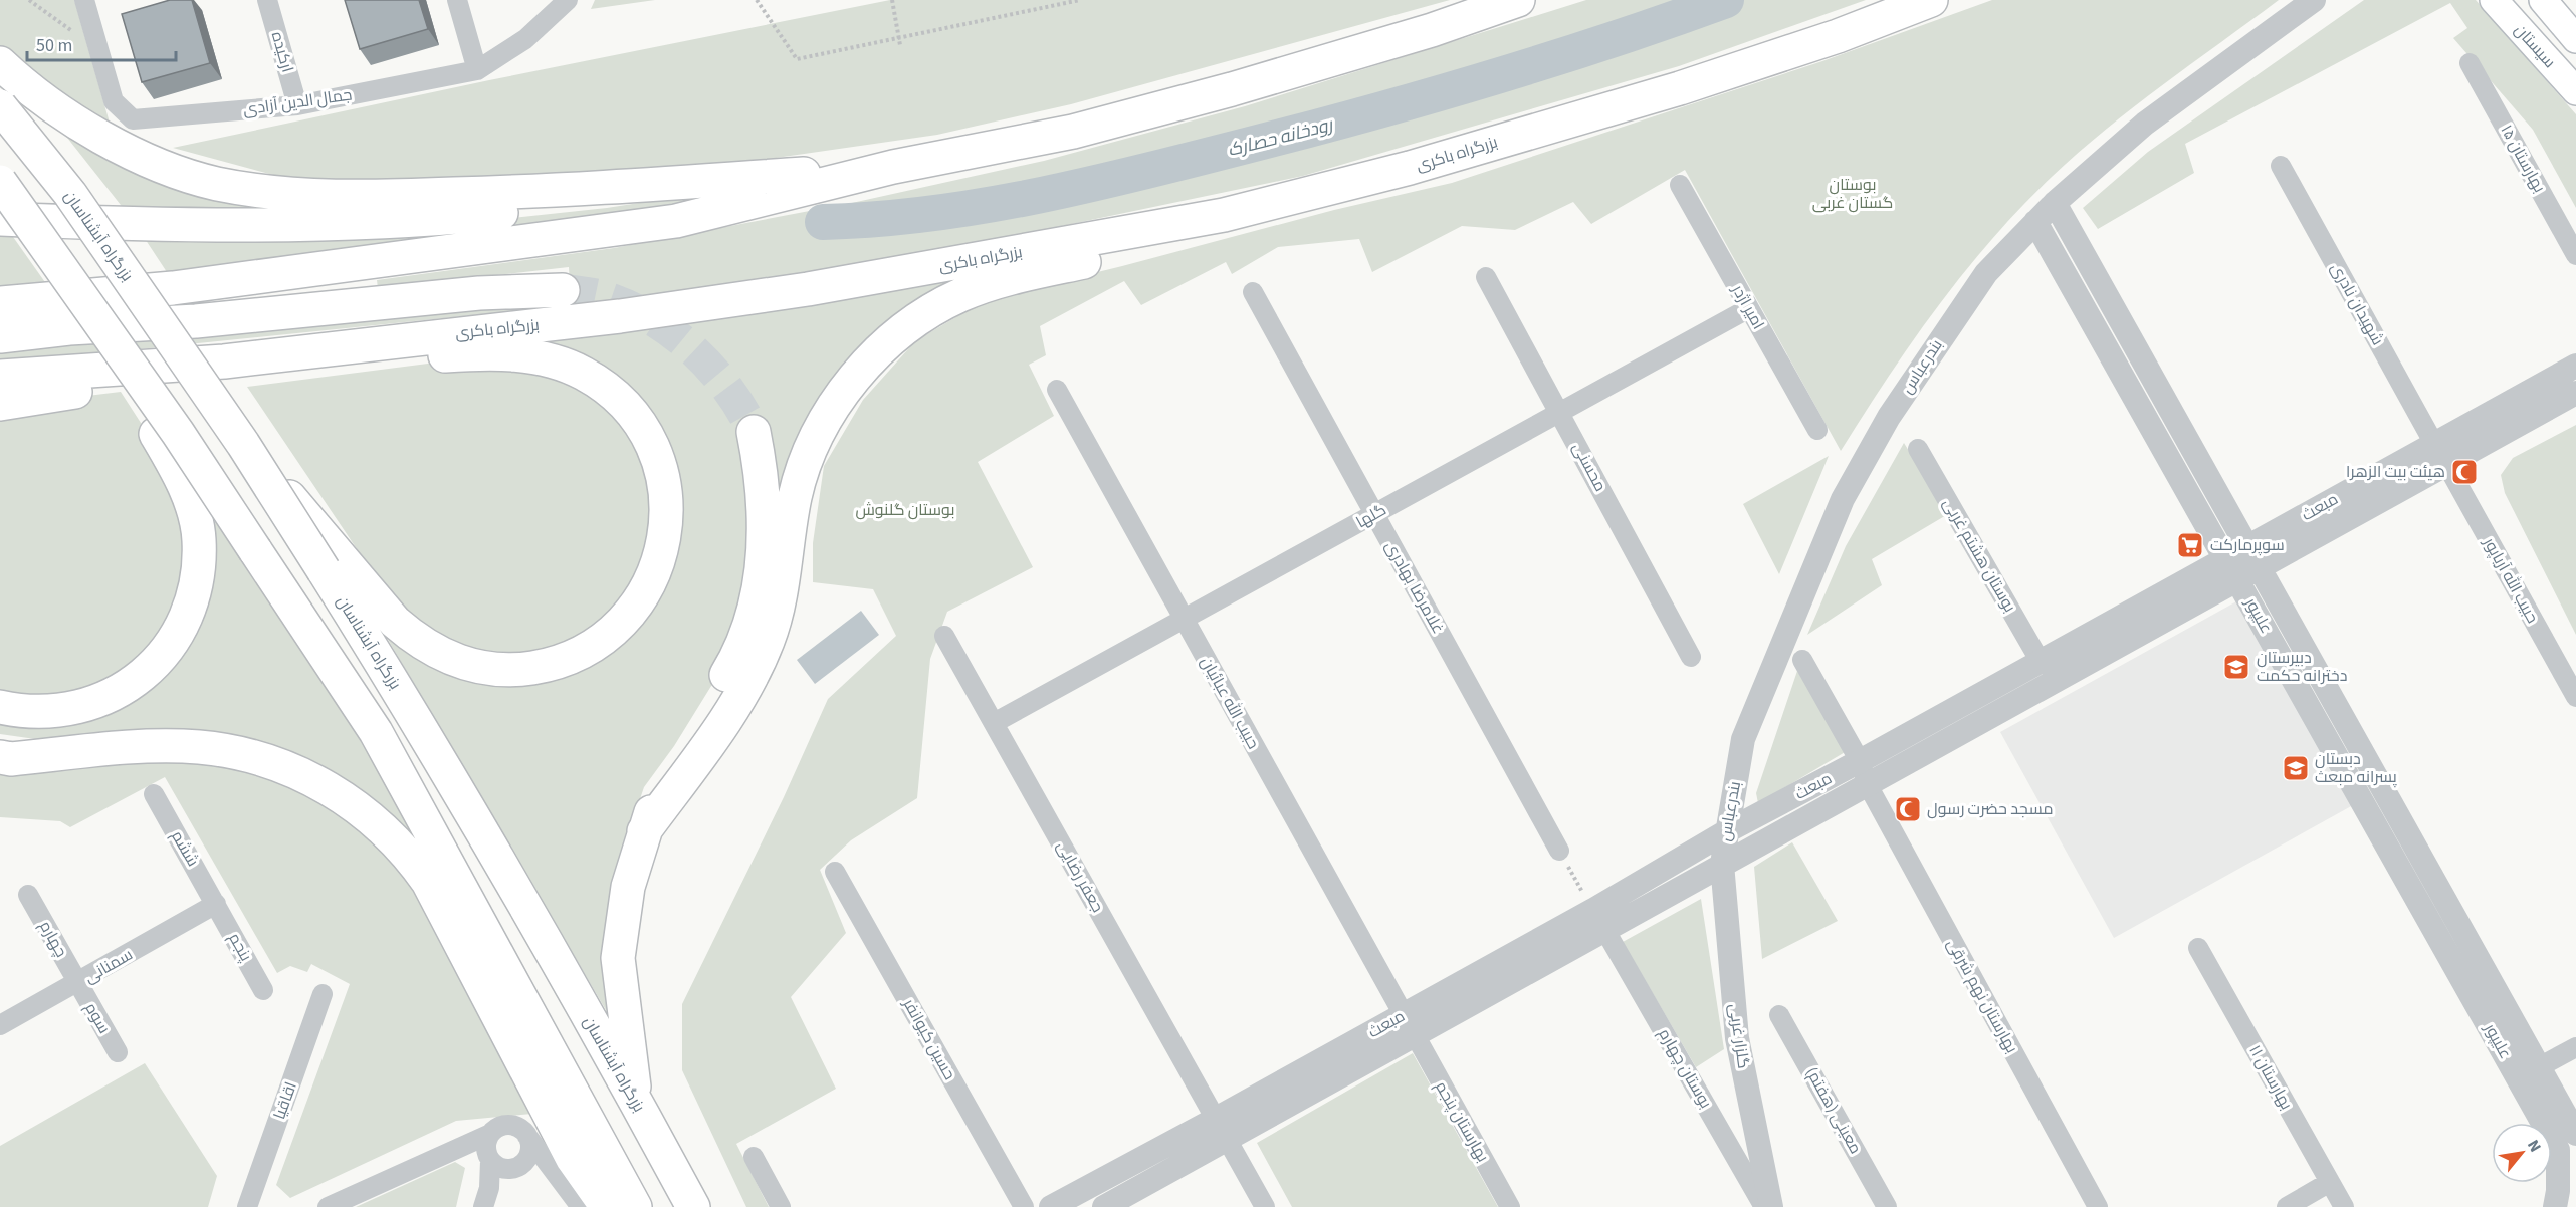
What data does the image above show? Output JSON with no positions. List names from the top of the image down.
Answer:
{
  "streets": {
    "highway": ["بزرگراه باکری", "بزرگراه آبشناسان"],
    "main road": ["سیستان"],
    "street": [
      "ارکیده",
      "جمال الدین آزادی",
      "بهارستان ۱۵",
      "شهیدان نادری",
      "امیر اژدر",
      "بندرعباس",
      "محسنی",
      "مبعث",
      "گلها",
      "بوستان هشتم غربی",
      "حبیب الله آریاپور",
      "غلامرضا بهادری",
      "علیپور",
      "حبیب الله عبائیان",
      "ششم",
      "جعفر رضایی",
      "چهارم",
      "پنجم",
      "سمنانی",
      "بهارستان نهم شرقی",
      "سوم",
      "گلزار غربی",
      "حسین کیوانفر",
      "بوستان چهارم",
      "بهارستان ۱۱",
      "اقاقیا",
      "معینی (هفتم)",
      "بهارستان پنجم"
    ]
  },
  "crossings": [
    ["ارکیده", "جمال الدین آزادی"],
    ["شهیدان نادری", "مبعث"],
    ["شهیدان نادری", "حبیب الله آریاپور"],
    ["امیر اژدر", "گلها"],
    ["بندرعباس", "مبعث"],
    ["بندرعباس", "علیپور"],
    ["بندرعباس", "گلزار غربی"],
    ["محسنی", "گلها"],
    ["مبعث", "بوستان هشتم غربی"],
    ["مبعث", "حبیب الله آریاپور"],
    ["مبعث", "علیپور"],
    ["مبعث", "حبیب الله عبائیان"],
    ["مبعث", "جعفر رضایی"],
    ["مبعث", "بهارستان نهم شرقی"],
    ["مبعث", "گلزار غربی"],
    ["مبعث", "بوستان چهارم"],
    ["مبعث", "بهارستان پنجم"],
    ["گلها", "غلامرضا بهادری"],
    ["گلها", "حبیب الله عبائیان"],
    ["گلها", "جعفر رضایی"],
    ["حبیب الله عبائیان", "بهارستان پنجم"],
    ["ششم", "پنجم"],
    ["ششم", "سمنانی"],
    ["چهارم", "سمنانی"],
    ["چهارم", "سوم"],
    ["پنجم", "سمنانی"],
    ["سمنانی", "سوم"]
  ],
  "water": ["رودخانه حصارک"],
  "parks": ["بوستان گستان غربی", "بوستان گلنوش"],
  "places": {
    "mosque": ["هیئت بیت الزهرا", "مسجد حضرت رسول"],
    "supermarket": ["سوپرمارکت"],
    "school or university": ["دبیرستان دخترانه حکمت", "دبستان پسرانه مبعث"]
  },
  "scale_bar": "50 m",
  "north": "top right"
}
